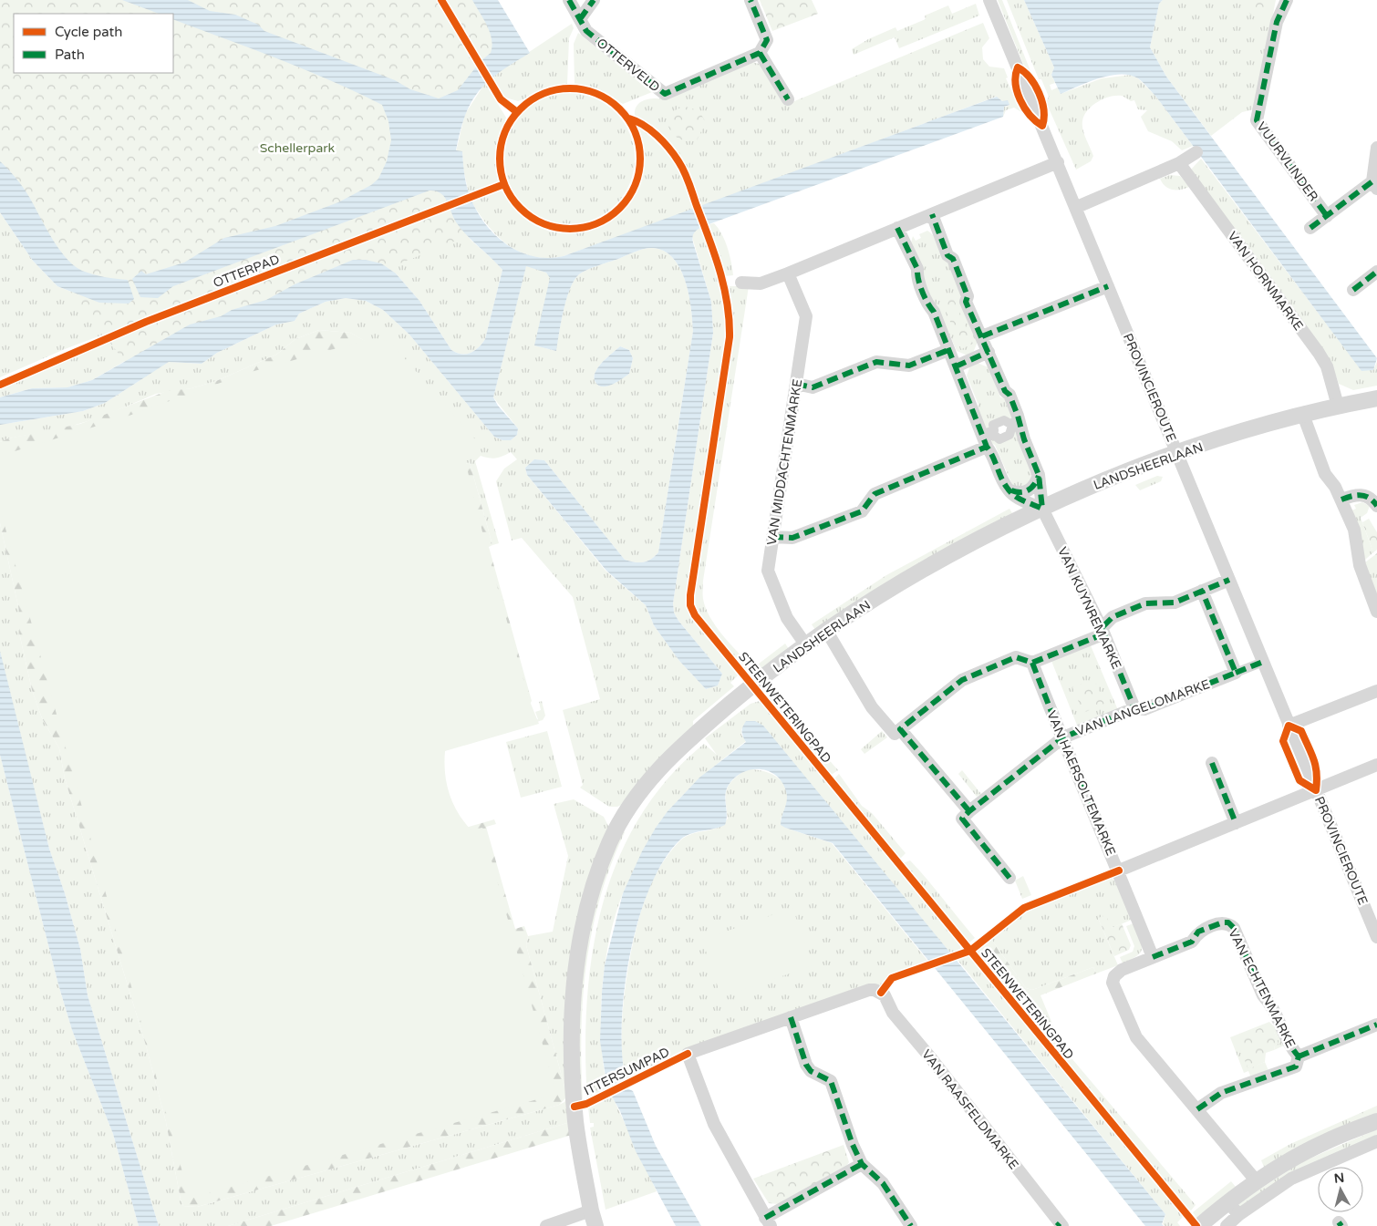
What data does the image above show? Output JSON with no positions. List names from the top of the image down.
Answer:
{
  "streets": {
    "street": [
      "OTTERVELD",
      "VUURVLINDER",
      "VAN HORNMARKE",
      "PROVINCIEROUTE",
      "VAN MIDDACHTENMARKE",
      "LANDSHEERLAAN",
      "VAN KUYNREMARKE",
      "VAN LANGELOMARKE",
      "VAN HAERSOLTEMARKE",
      "VAN ECHTENMARKE",
      "ITTERSUMPAD",
      "VAN RAASFELDMARKE"
    ],
    "cycle path": ["OTTERPAD", "STEENWETERINGPAD"]
  },
  "crossings": [
    ["VAN HORNMARKE", "LANDSHEERLAAN"],
    ["PROVINCIEROUTE", "LANDSHEERLAAN"],
    ["PROVINCIEROUTE", "VAN LANGELOMARKE"],
    ["VAN MIDDACHTENMARKE", "LANDSHEERLAAN"],
    ["LANDSHEERLAAN", "VAN KUYNREMARKE"],
    ["VAN KUYNREMARKE", "VAN LANGELOMARKE"],
    ["VAN LANGELOMARKE", "VAN HAERSOLTEMARKE"],
    ["VAN HAERSOLTEMARKE", "VAN ECHTENMARKE"],
    ["ITTERSUMPAD", "VAN RAASFELDMARKE"]
  ],
  "parks": ["Schellerpark"],
  "legend": ["Cycle path", "Path"],
  "north": "top"
}
